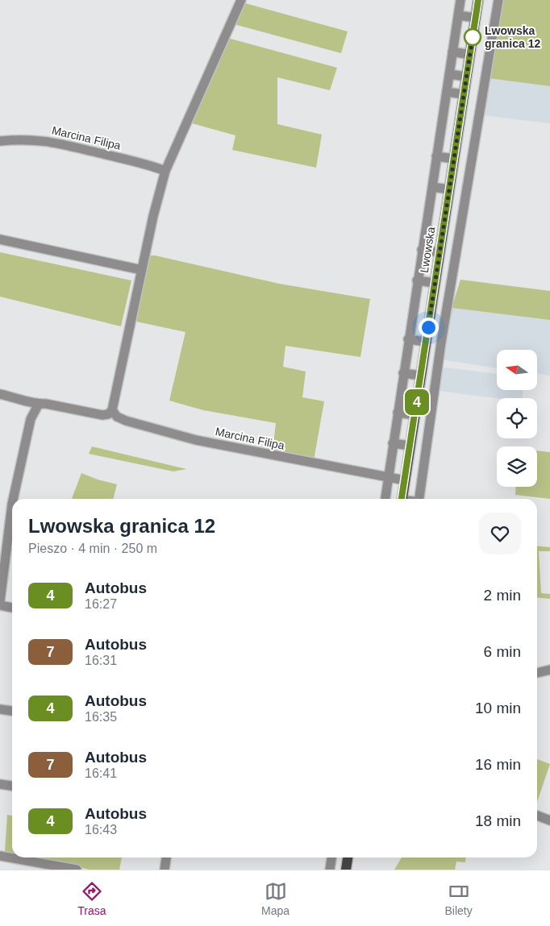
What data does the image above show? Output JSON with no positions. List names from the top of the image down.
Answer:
{
  "streets": {
    "main road": ["Lwowska"],
    "street": ["Marcina Filipa"]
  },
  "crossings": [
    ["Marcina Filipa", "Lwowska"]
  ],
  "places": ["Lwowska granica 12"],
  "lines": ["bus line 4"],
  "north": "left",
  "page": {
    "on_map": "4",
    "heading": ["Lwowska granica 12", "Pieszo · 4 min · 250 m"],
    "list": [
      {
        "mark": "4",
        "name": "Autobus",
        "note": "16:27",
        "value": "2 min"
      },
      {
        "mark": "7",
        "name": "Autobus",
        "note": "16:31",
        "value": "6 min"
      },
      {
        "mark": "4",
        "name": "Autobus",
        "note": "16:35",
        "value": "10 min"
      },
      {
        "mark": "7",
        "name": "Autobus",
        "note": "16:41",
        "value": "16 min"
      },
      {
        "mark": "4",
        "name": "Autobus",
        "note": "16:43",
        "value": "18 min"
      }
    ],
    "tabs": ["Trasa", "Mapa", "Bilety"]
  }
}
